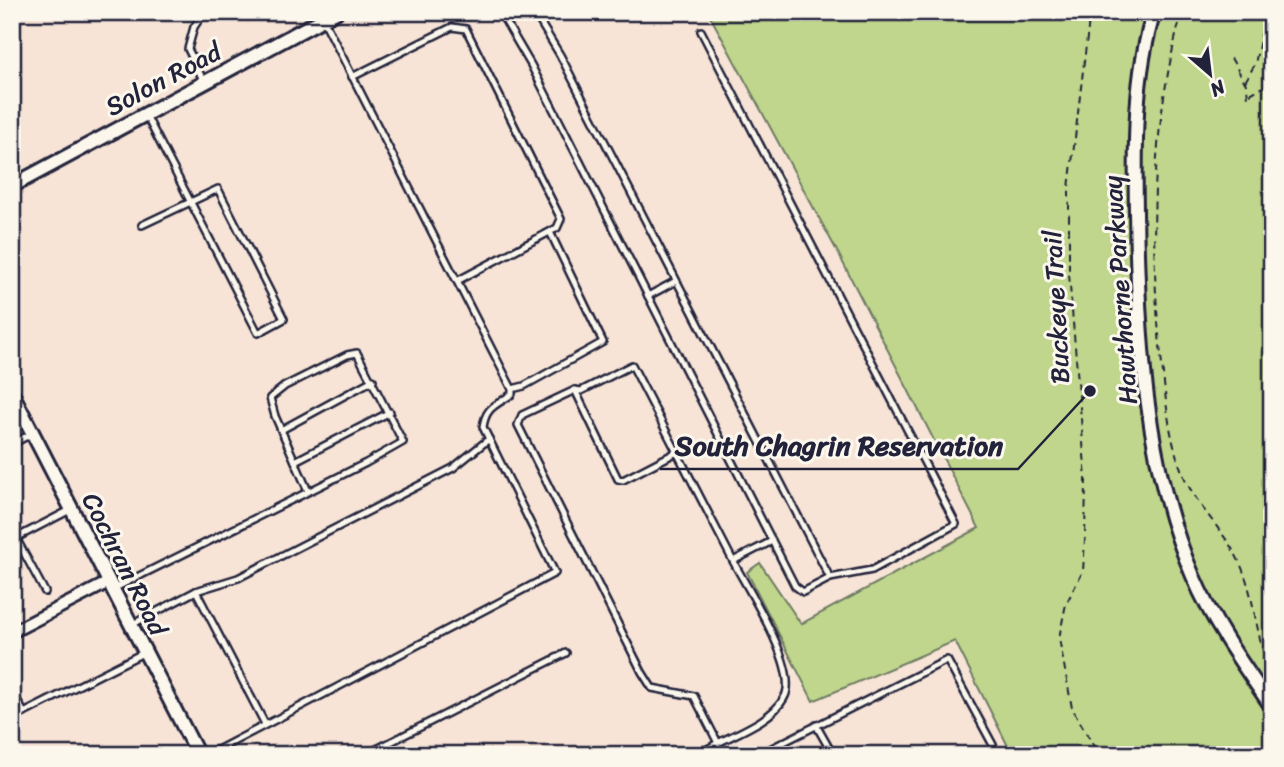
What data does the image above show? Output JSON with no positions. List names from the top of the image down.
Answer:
{
  "streets": {
    "street": ["Solon Road", "Hawthorne Parkway", "Cochran Road"],
    "path": ["Buckeye Trail"]
  },
  "places": ["South Chagrin Reservation"],
  "north": "bottom right"
}
